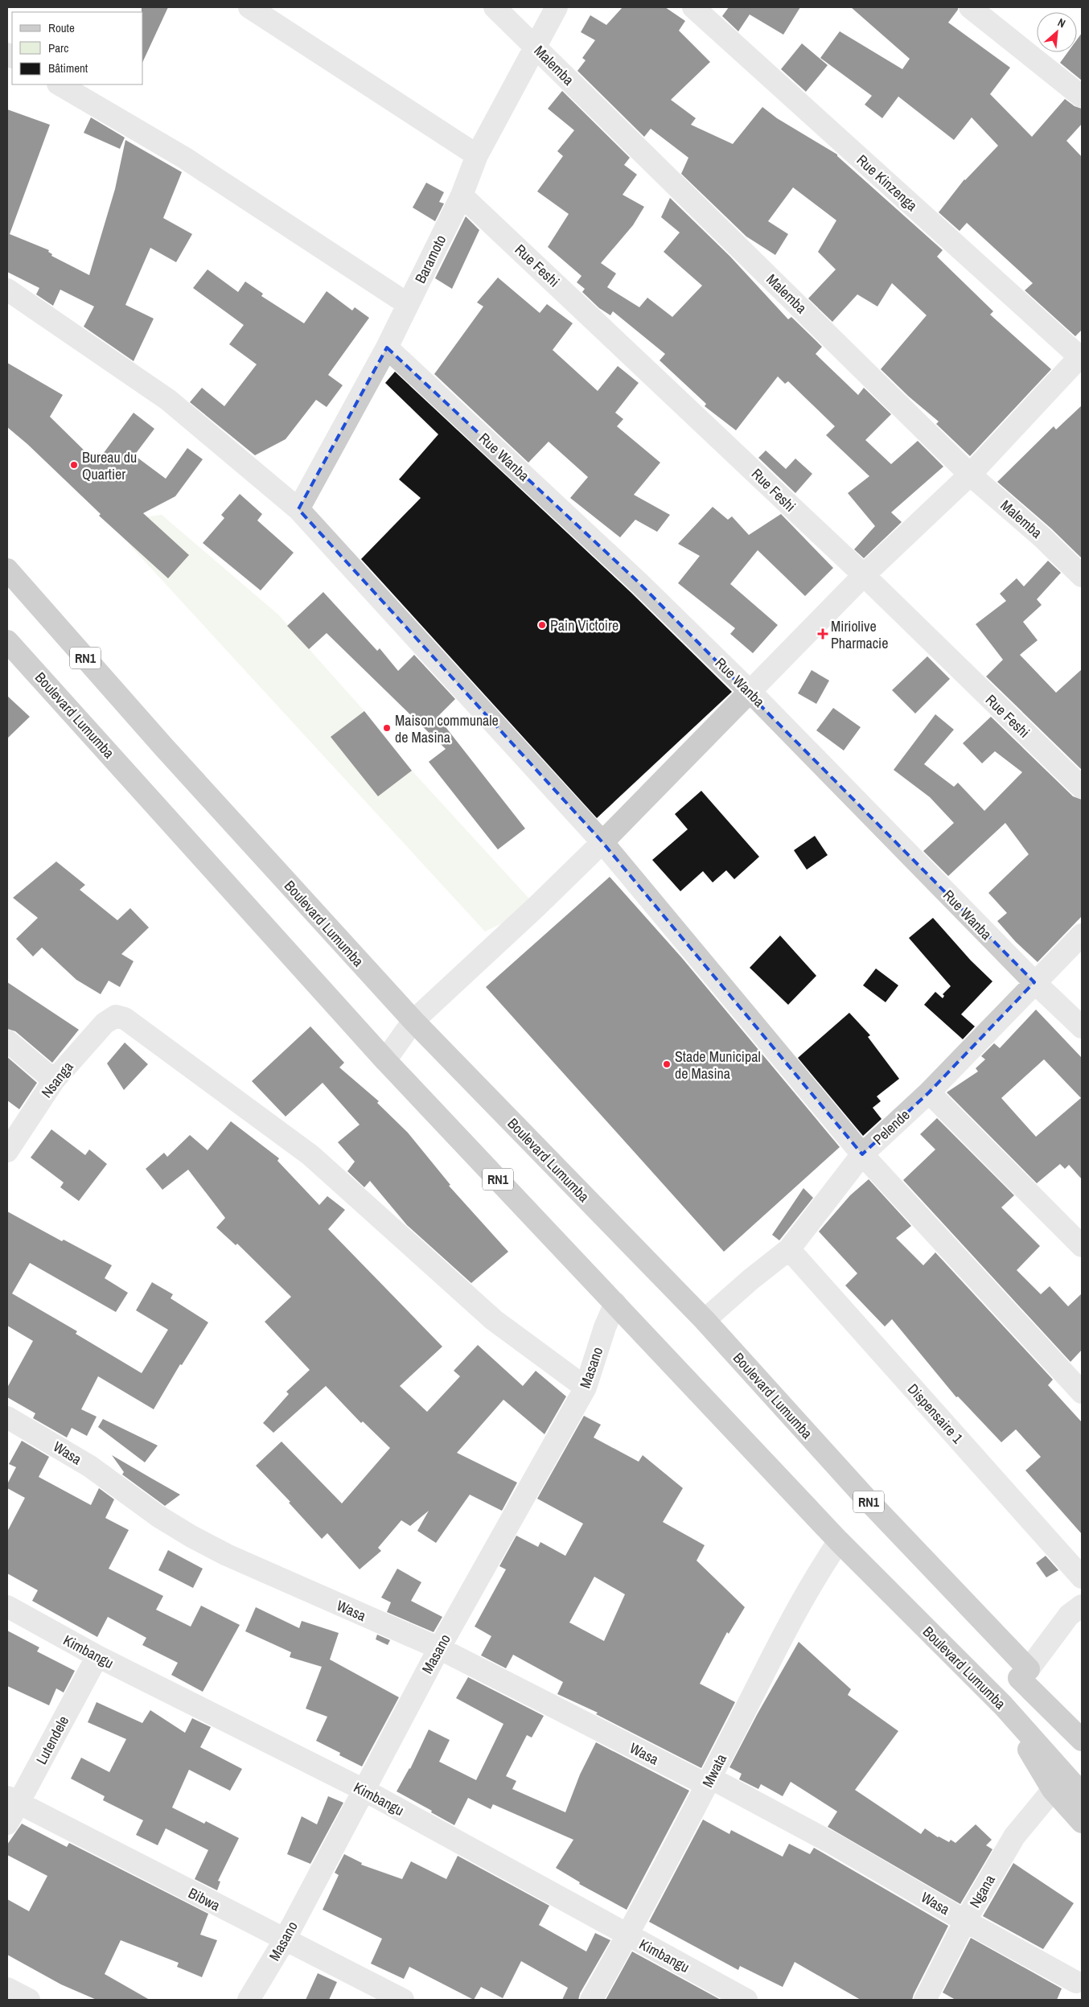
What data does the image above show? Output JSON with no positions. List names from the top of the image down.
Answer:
{
  "streets": {
    "highway": ["RN1", "Boulevard Lumumba"],
    "street": [
      "Malemba",
      "Rue Kinzenga",
      "Baramoto",
      "Rue Feshi",
      "Rue Wanba",
      "Nsanga",
      "Pelende",
      "Masano",
      "Dispensaire 1",
      "Wasa",
      "Kimbangu",
      "Lutendele",
      "Mwata",
      "Ngana",
      "Bibwa"
    ]
  },
  "crossings": [
    ["Malemba", "Baramoto"],
    ["Baramoto", "Rue Feshi"],
    ["Baramoto", "Rue Wanba"],
    ["Rue Wanba", "Pelende"],
    ["Boulevard Lumumba", "Pelende"],
    ["Boulevard Lumumba", "Masano"],
    ["Boulevard Lumumba", "Mwata"],
    ["Boulevard Lumumba", "Ngana"],
    ["Nsanga", "Masano"],
    ["Pelende", "Dispensaire 1"],
    ["Masano", "Wasa"],
    ["Masano", "Kimbangu"],
    ["Masano", "Bibwa"],
    ["Wasa", "Mwata"],
    ["Wasa", "Ngana"],
    ["Kimbangu", "Lutendele"],
    ["Kimbangu", "Mwata"],
    ["Lutendele", "Bibwa"]
  ],
  "places": {
    "other": [
      "Bureau du Quartier",
      "Pain Victoire",
      "Maison communale de Masina",
      "Stade Municipal de Masina"
    ],
    "health": ["Miriolive Pharmacie"]
  },
  "legend": ["Route", "Parc", "Bâtiment"],
  "north": "top right"
}
